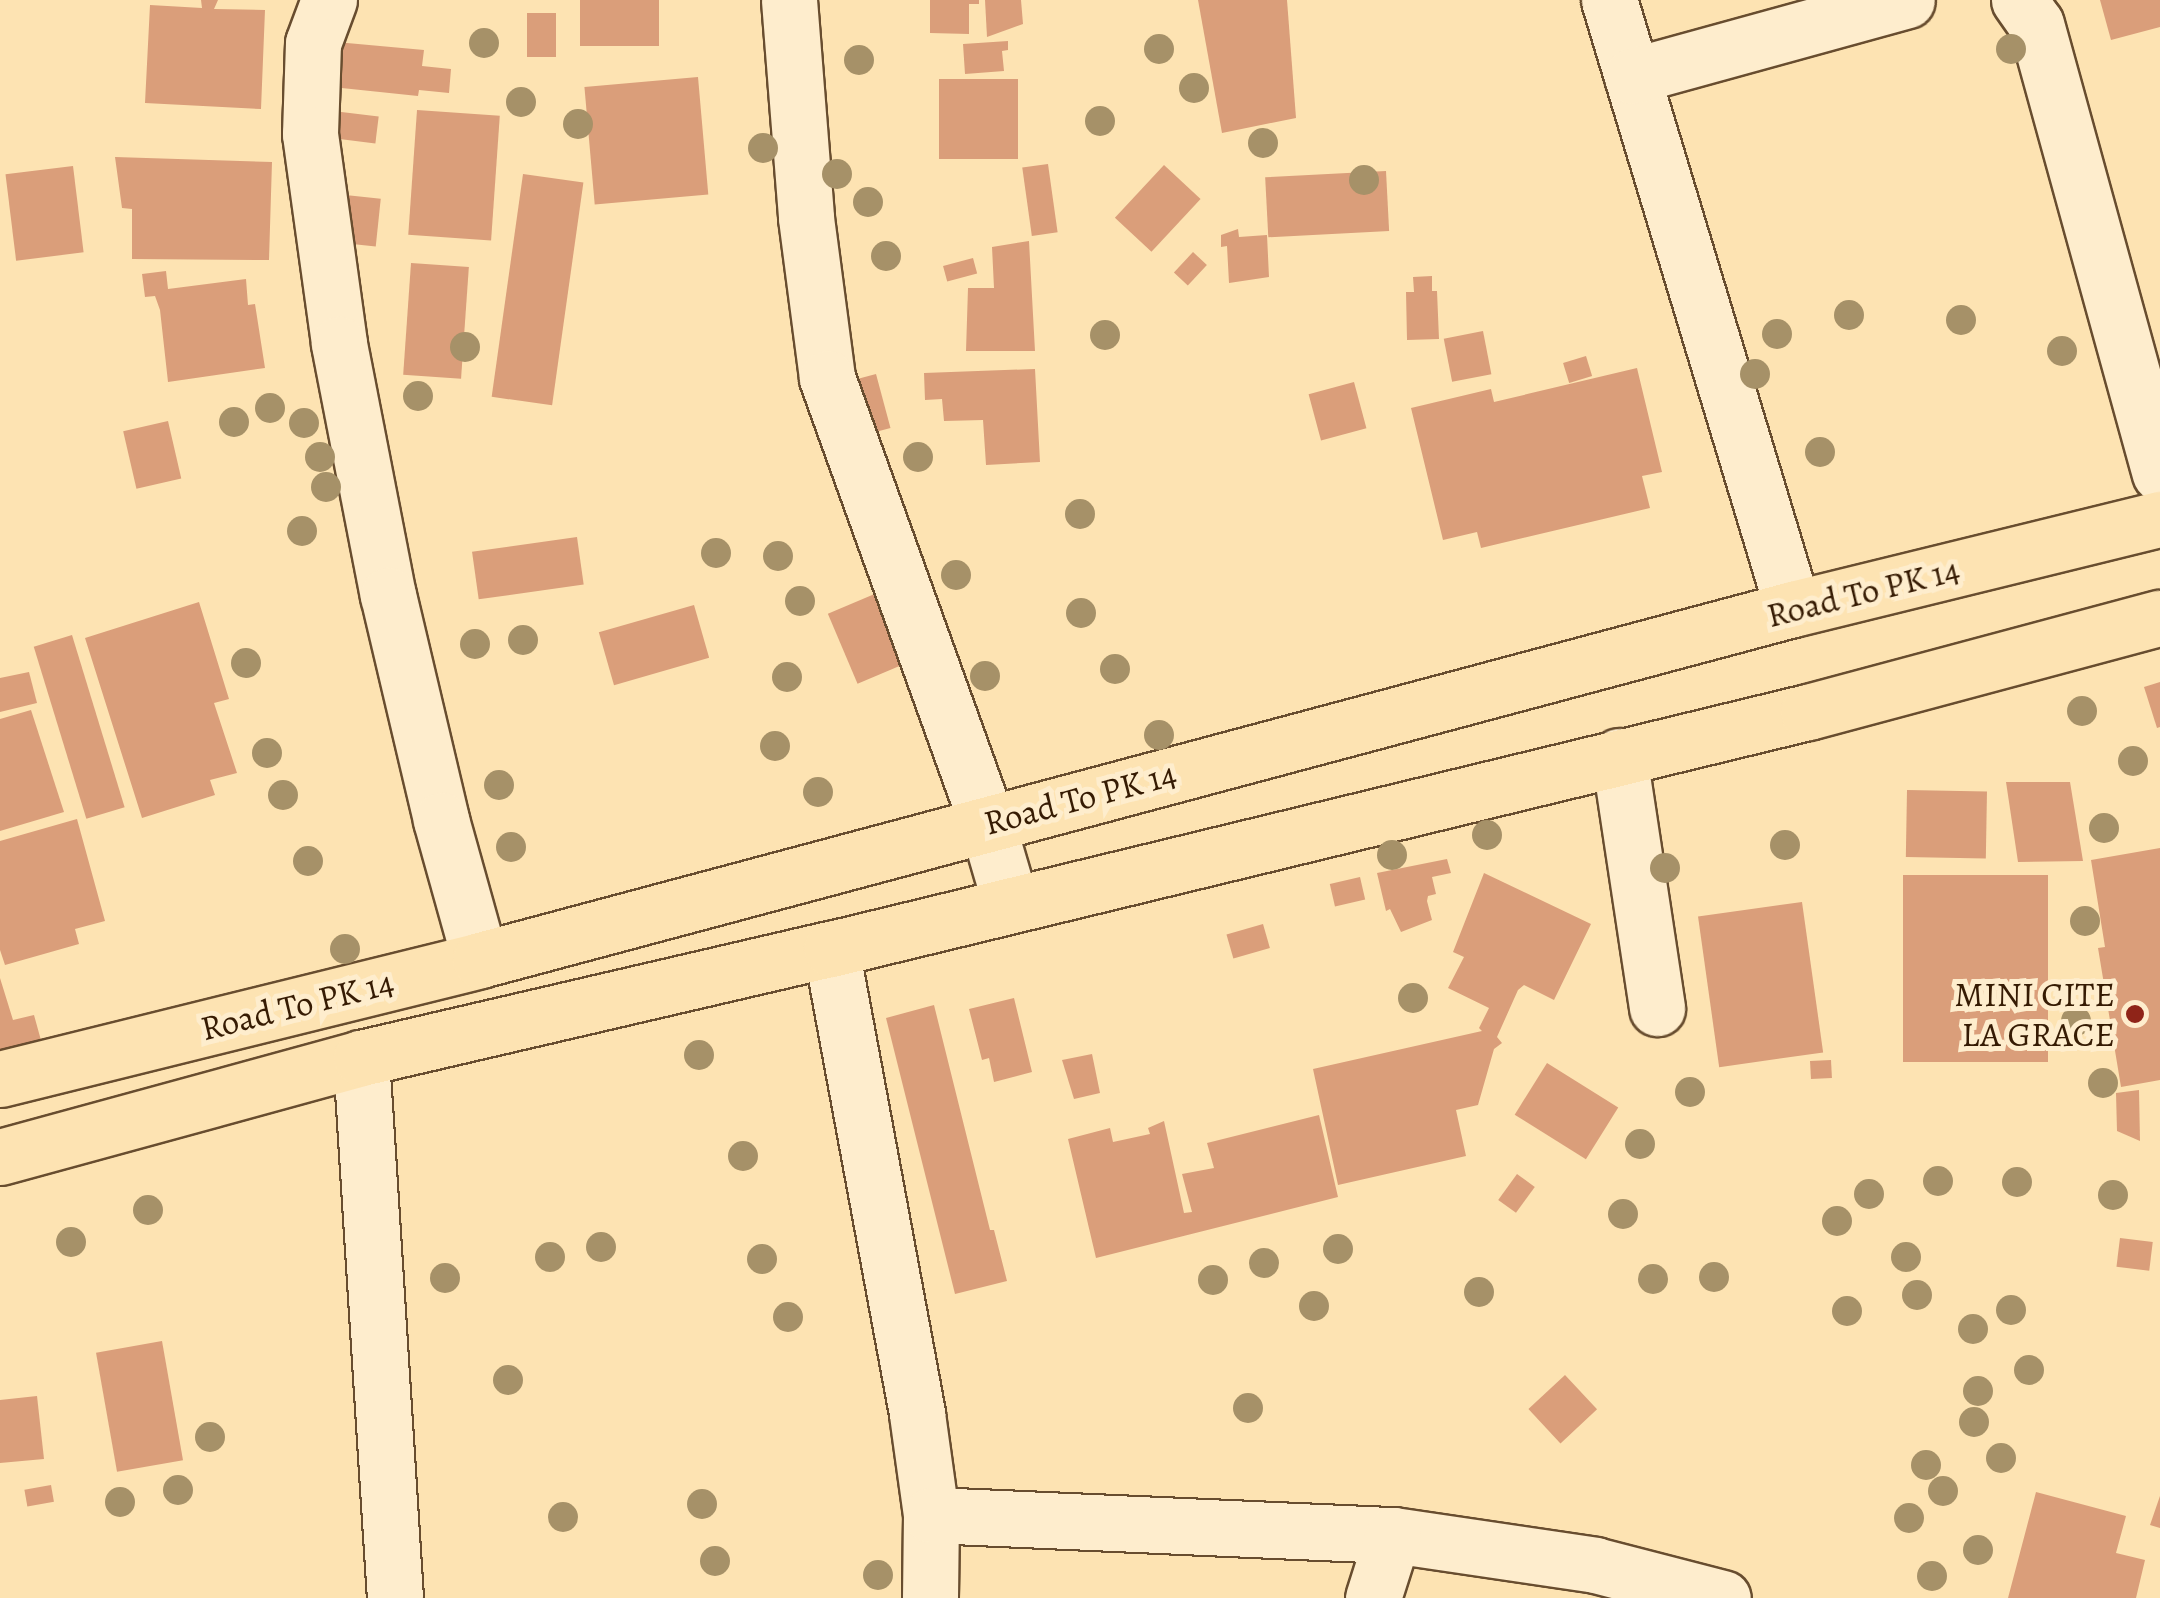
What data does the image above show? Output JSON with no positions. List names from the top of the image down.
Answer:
{
  "streets": {
    "main road": ["Road To PK 14"]
  },
  "places": ["MINI CITE LA GRACE"]
}
